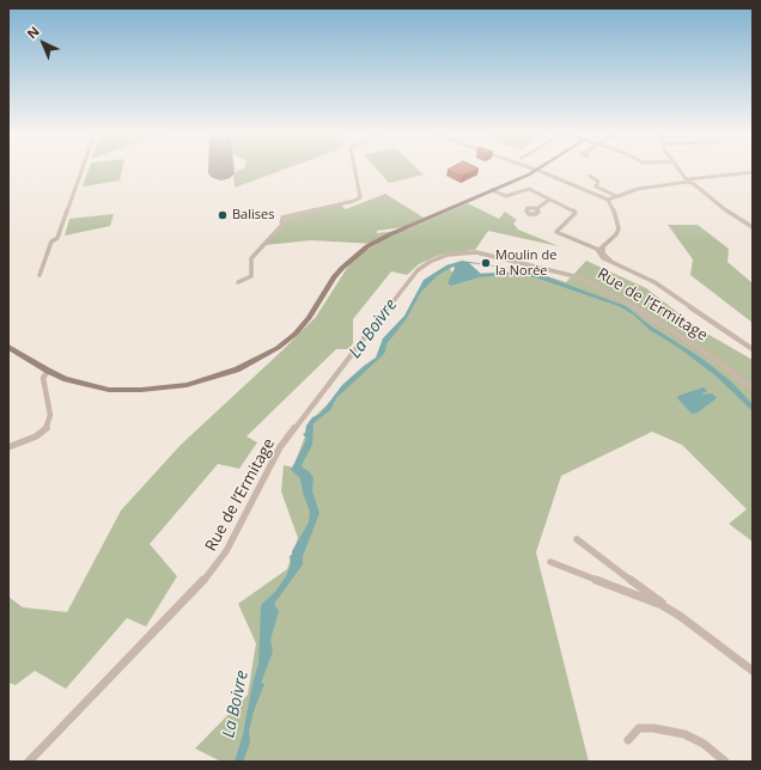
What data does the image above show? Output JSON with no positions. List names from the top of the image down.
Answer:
{
  "streets": {
    "street": ["Rue de l’Ermitage"]
  },
  "water": ["La Boivre"],
  "places": ["Balises", "Moulin de la Norée"],
  "north": "top left"
}
